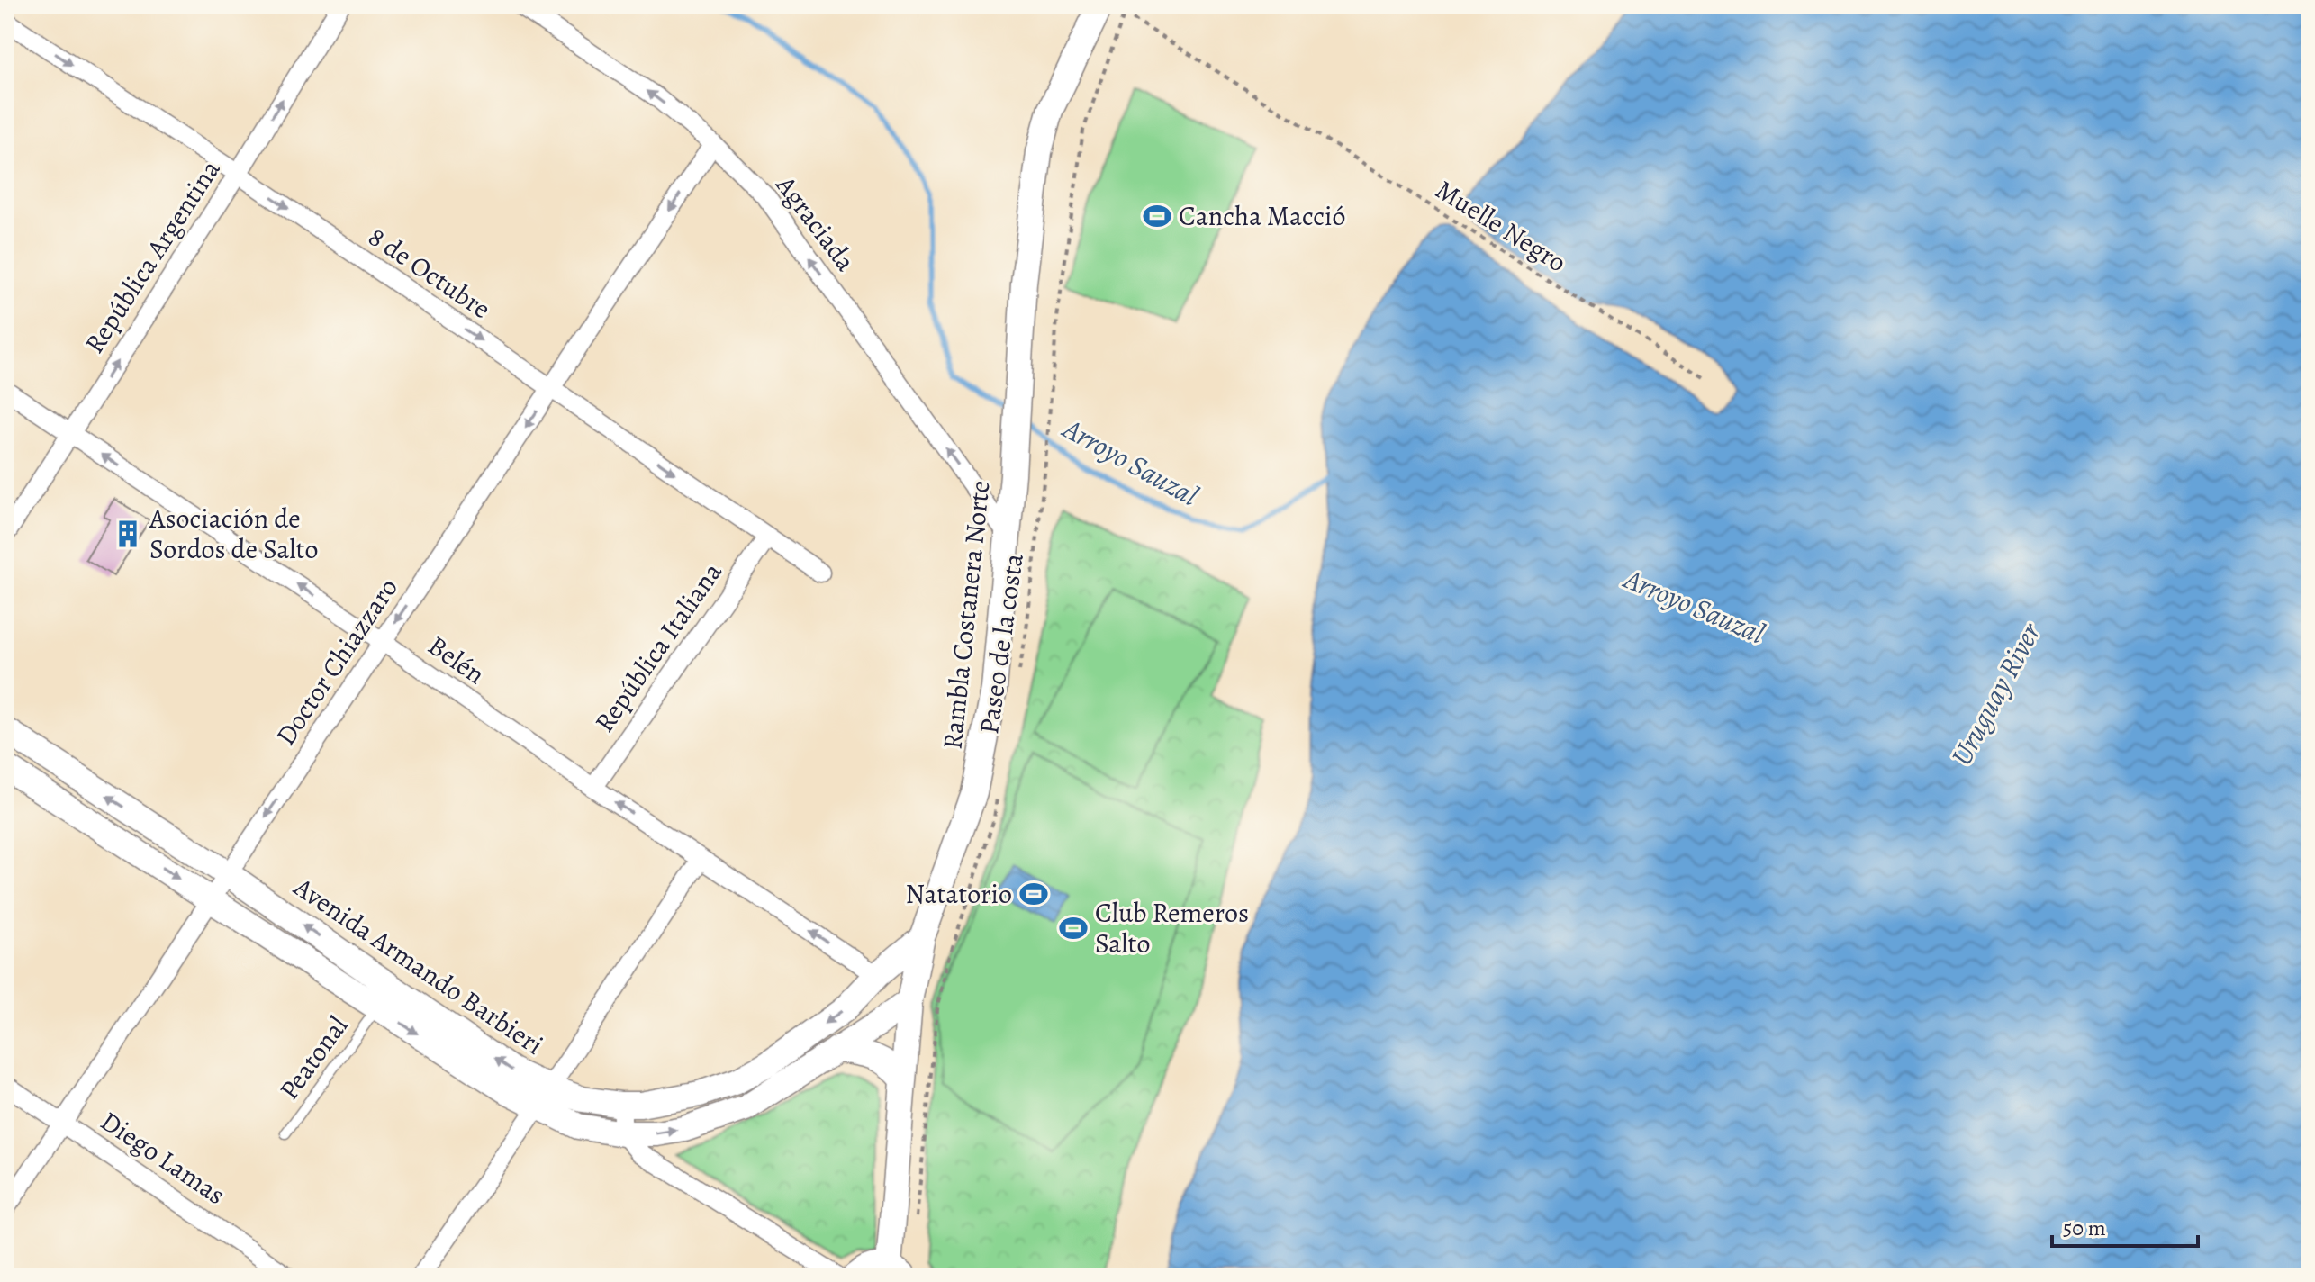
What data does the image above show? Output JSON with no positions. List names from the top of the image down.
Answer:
{
  "streets": {
    "street": [
      "Agraciada",
      "República Argentina",
      "8 de Octubre",
      "Rambla Costanera Norte",
      "República Italiana",
      "Belén",
      "Doctor Chiazzaro",
      "Avenida Armando Barbieri",
      "Diego Lamas"
    ],
    "lane": ["Peatonal"],
    "path": ["Muelle Negro", "Paseo de la costa"]
  },
  "crossings": [
    ["Agraciada", "Rambla Costanera Norte"],
    ["Agraciada", "Doctor Chiazzaro"],
    ["Muelle Negro", "Rambla Costanera Norte"],
    ["Muelle Negro", "Paseo de la costa"],
    ["República Argentina", "8 de Octubre"],
    ["República Argentina", "Belén"],
    ["8 de Octubre", "República Italiana"],
    ["8 de Octubre", "Doctor Chiazzaro"],
    ["Rambla Costanera Norte", "Paseo de la costa"],
    ["Rambla Costanera Norte", "Avenida Armando Barbieri"],
    ["República Italiana", "Belén"],
    ["Belén", "Doctor Chiazzaro"],
    ["Belén", "Avenida Armando Barbieri"],
    ["Doctor Chiazzaro", "Avenida Armando Barbieri"],
    ["Doctor Chiazzaro", "Diego Lamas"],
    ["Avenida Armando Barbieri", "Peatonal"]
  ],
  "one_way": [
    "Agraciada",
    "República Argentina",
    "8 de Octubre",
    "Belén",
    "Doctor Chiazzaro"
  ],
  "water": ["Arroyo Sauzal", "Uruguay River"],
  "places": {
    "sports": ["Cancha Macció", "Natatorio", "Club Remeros Salto"],
    "building": ["Asociación de Sordos de Salto"]
  },
  "scale_bar": "50 m"
}
